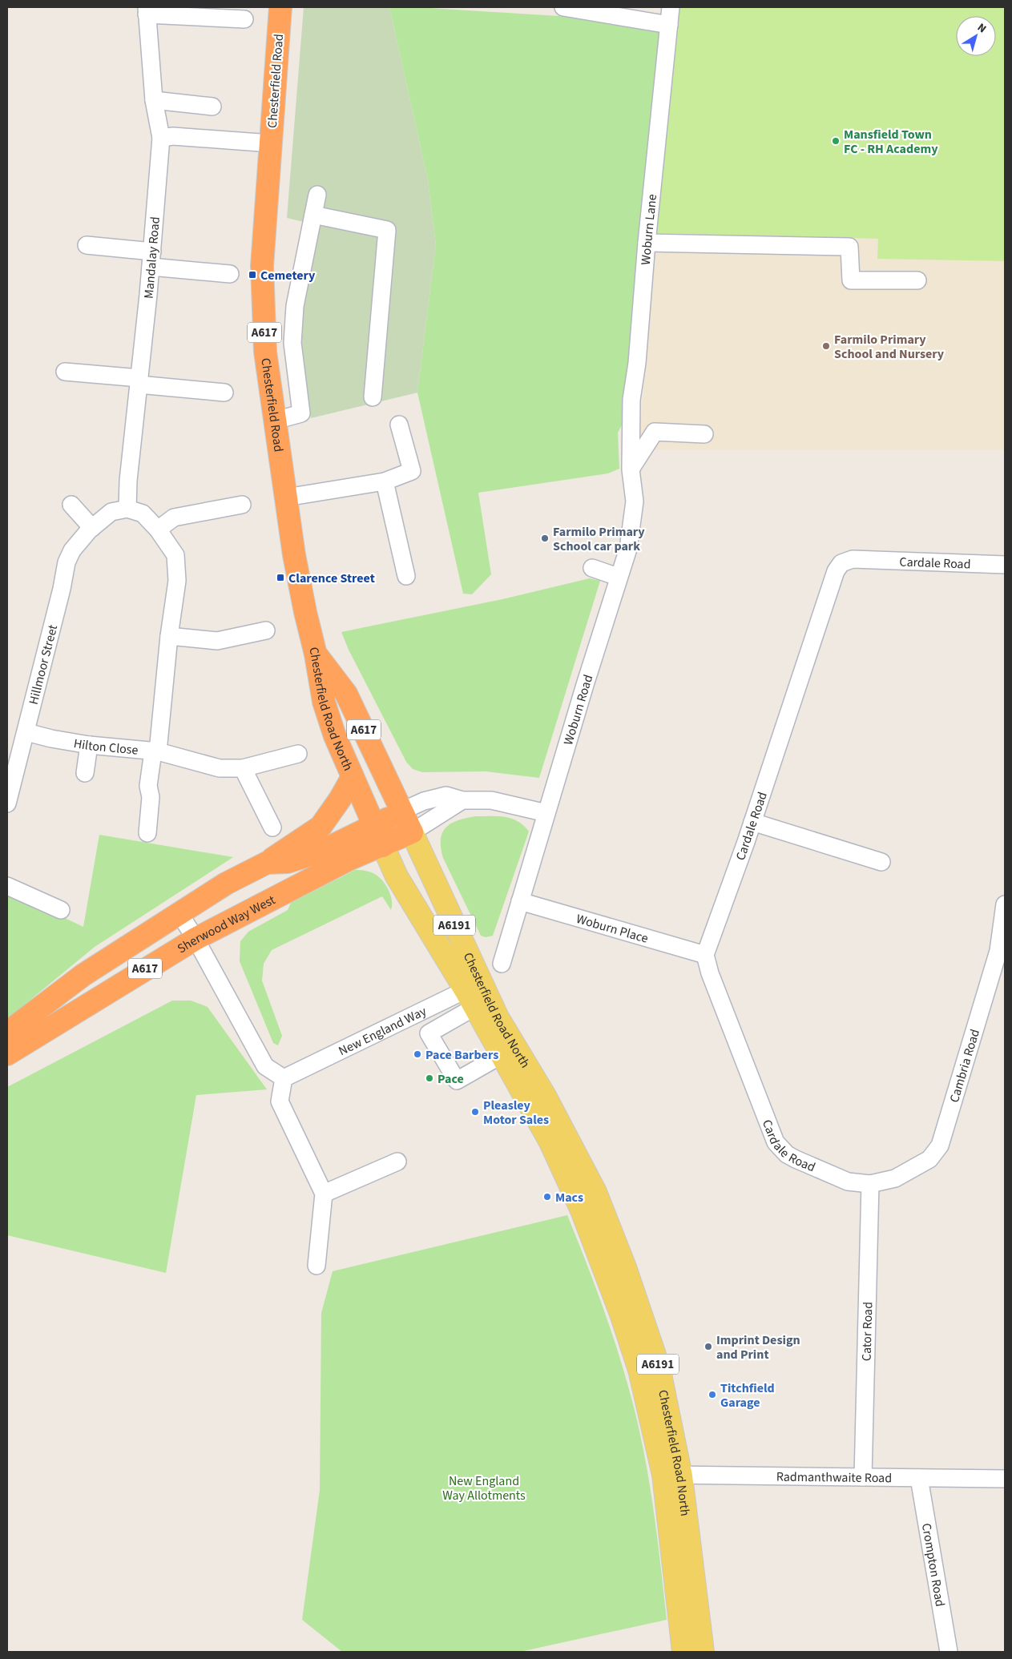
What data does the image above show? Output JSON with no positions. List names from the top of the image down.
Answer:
{
  "streets": {
    "highway": [
      "Chesterfield Road",
      "A617",
      "Chesterfield Road North",
      "Sherwood Way West"
    ],
    "main road": ["A6191"],
    "street": [
      "Woburn Lane",
      "Mandalay Road",
      "Cardale Road",
      "Hillmoor Street",
      "Woburn Road",
      "Hilton Close",
      "Woburn Place",
      "New England Way",
      "Cambria Road",
      "Cator Road",
      "Radmanthwaite Road",
      "Crompton Road"
    ]
  },
  "crossings": [
    ["Chesterfield Road", "Chesterfield Road North"],
    ["Woburn Lane", "Woburn Road"],
    ["Mandalay Road", "Hillmoor Street"],
    ["A617", "Chesterfield Road North"],
    ["A617", "Sherwood Way West"],
    ["Cardale Road", "Woburn Place"],
    ["Cardale Road", "Cambria Road"],
    ["Cardale Road", "Cator Road"],
    ["Hillmoor Street", "Hilton Close"],
    ["Woburn Road", "Woburn Place"],
    ["Chesterfield Road North", "Sherwood Way West"],
    ["Chesterfield Road North", "New England Way"],
    ["Chesterfield Road North", "Radmanthwaite Road"],
    ["Cambria Road", "Cator Road"],
    ["Cator Road", "Radmanthwaite Road"],
    ["Radmanthwaite Road", "Crompton Road"]
  ],
  "parks": ["New England Way Allotments"],
  "places": {
    "other": [
      "Mansfield Town FC - RH Academy",
      "Farmilo Primary School and Nursery",
      "Farmilo Primary School car park",
      "Pace Barbers",
      "Pace",
      "Pleasley Motor Sales",
      "Macs",
      "Imprint Design and Print",
      "Titchfield Garage"
    ],
    "transit": ["Cemetery", "Clarence Street"]
  },
  "north": "top right"
}
